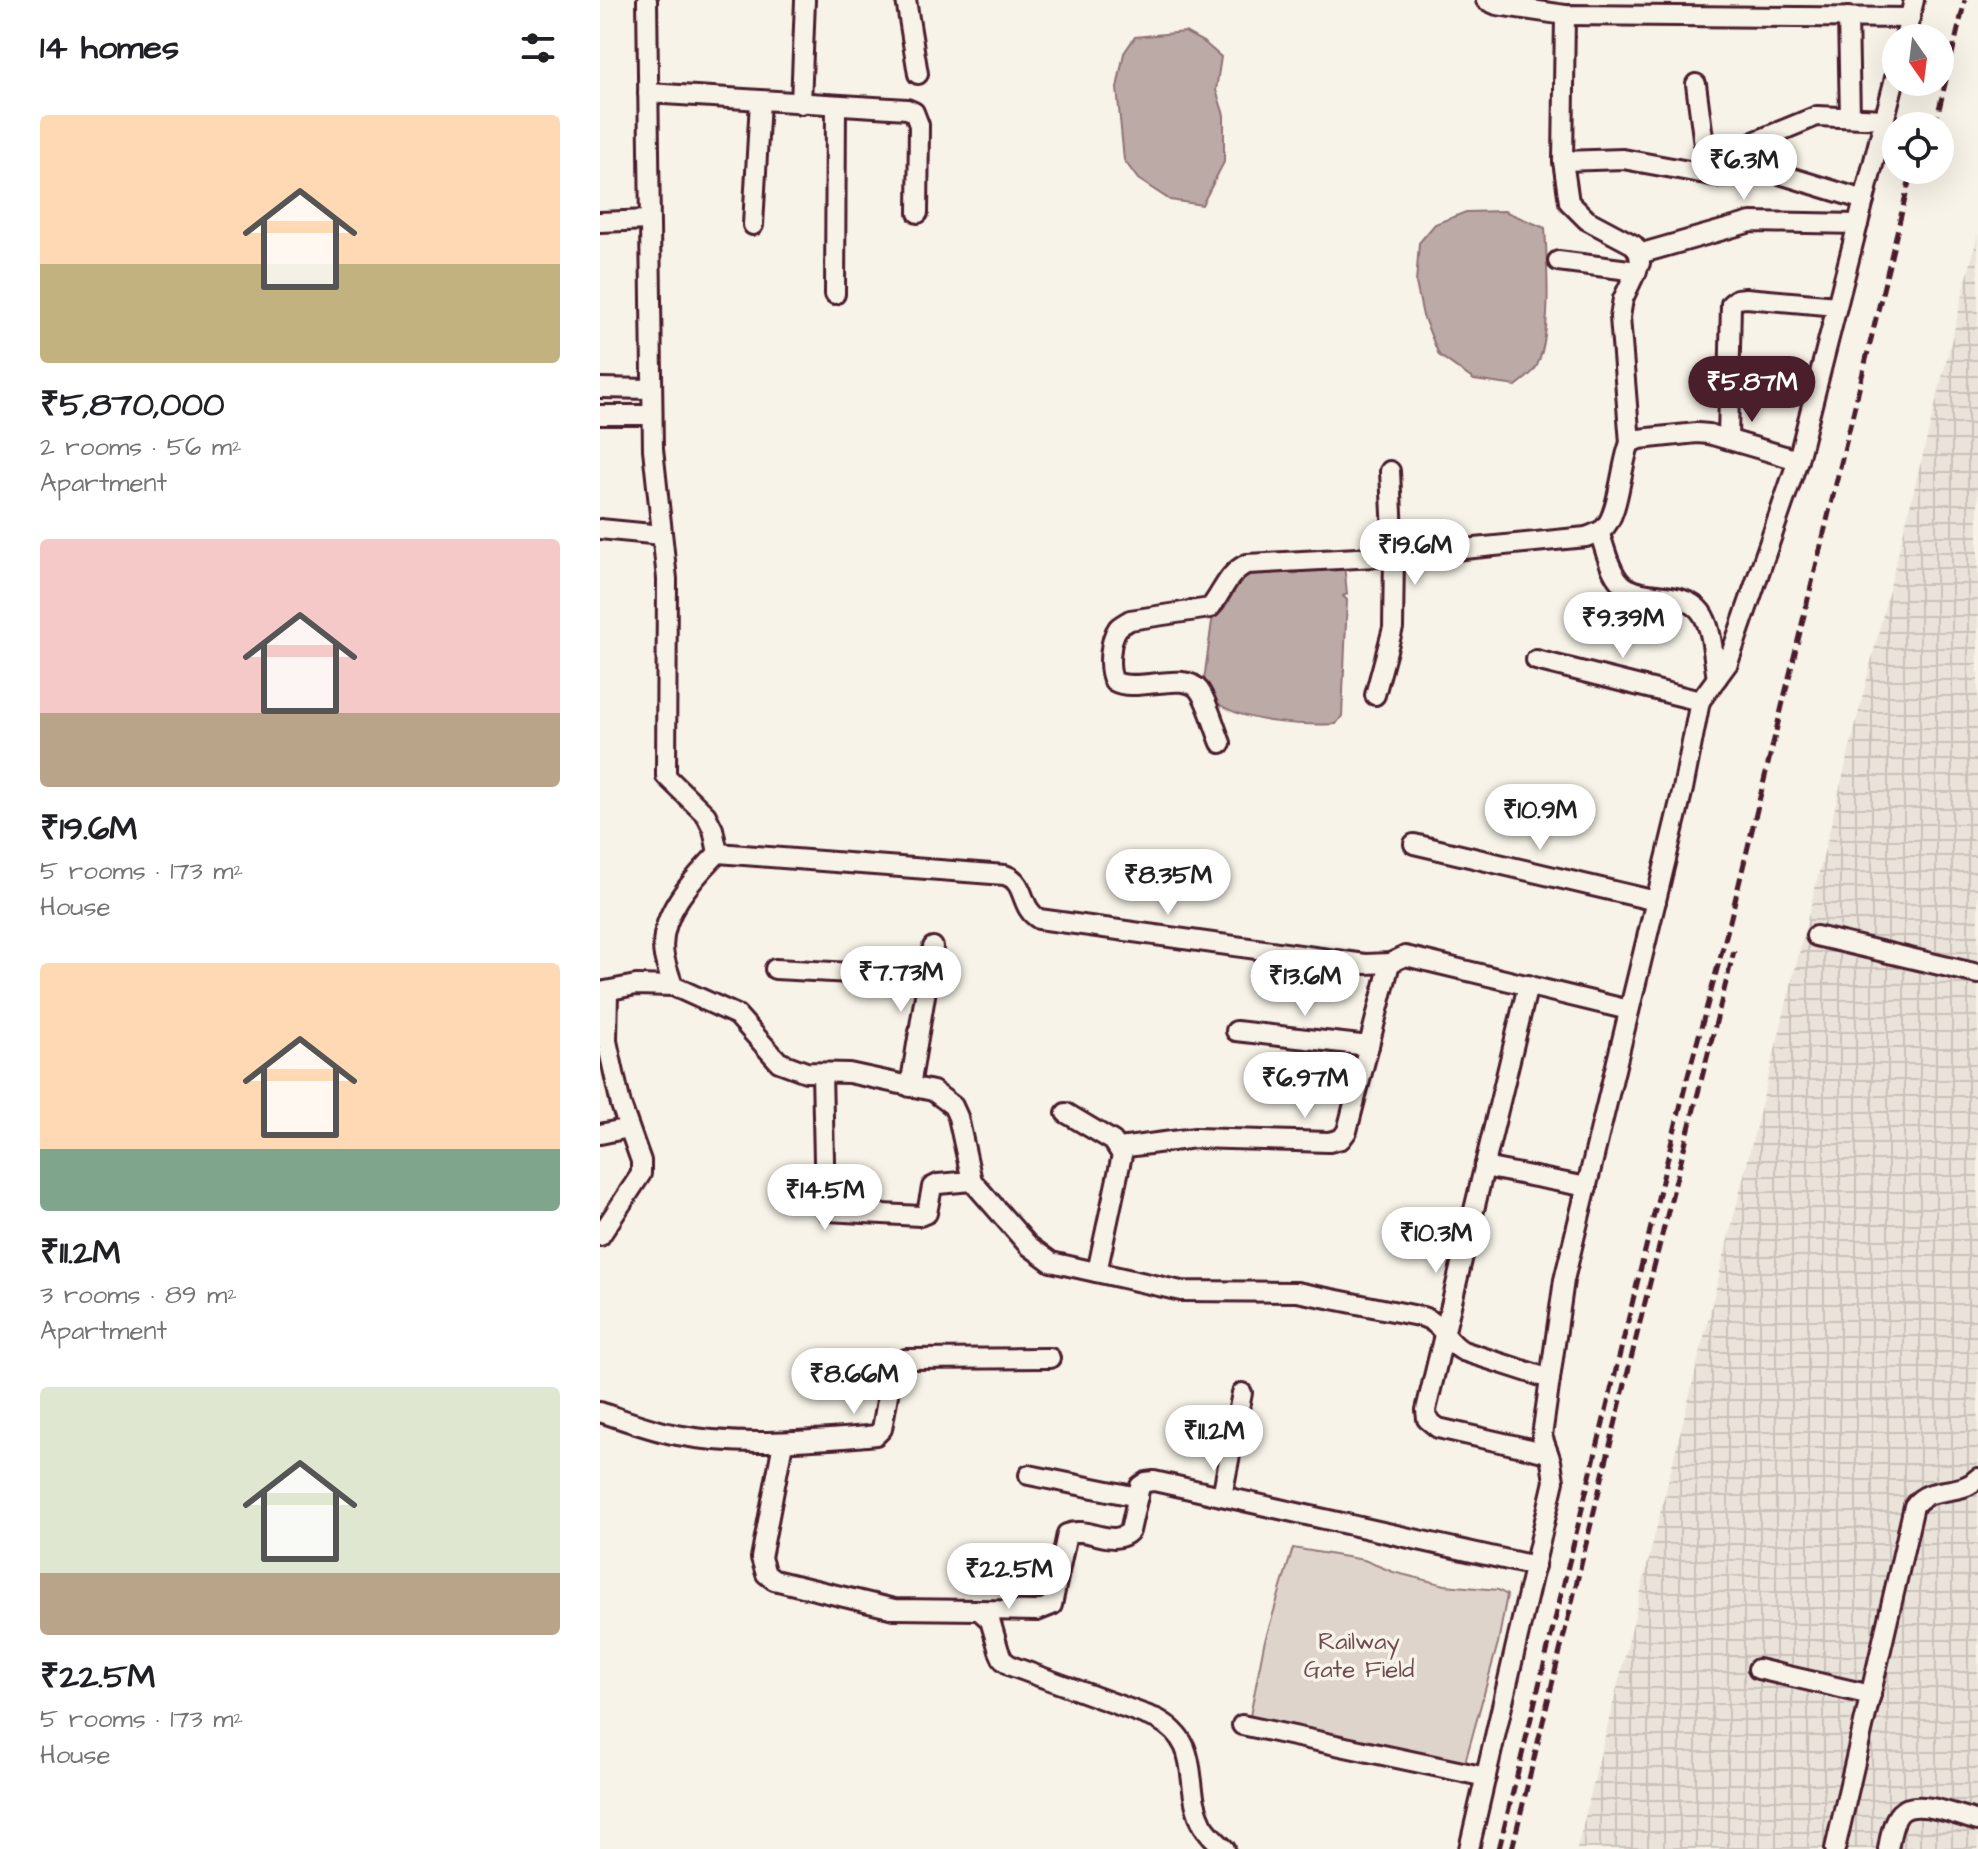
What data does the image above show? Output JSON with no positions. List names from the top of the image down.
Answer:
{
  "parks": ["Railway Gate Field"],
  "north": "bottom",
  "page": {
    "heading": "14 homes",
    "list": [
      {
        "name": "₹5,870,000",
        "note": "2 rooms · 56 m² · Apartment"
      },
      {
        "name": "₹19.6M",
        "note": "5 rooms · 173 m² · House"
      },
      {
        "name": "₹11.2M",
        "note": "3 rooms · 89 m² · Apartment"
      },
      {
        "name": "₹22.5M",
        "note": "5 rooms · 173 m² · House"
      }
    ],
    "price": [
      "₹6.3M",
      "₹5.87M",
      "₹19.6M",
      "₹9.39M",
      "₹10.9M",
      "₹8.35M",
      "₹7.73M",
      "₹13.6M",
      "₹6.97M",
      "₹14.5M",
      "₹10.3M",
      "₹8.66M",
      "₹11.2M",
      "₹22.5M"
    ]
  }
}
